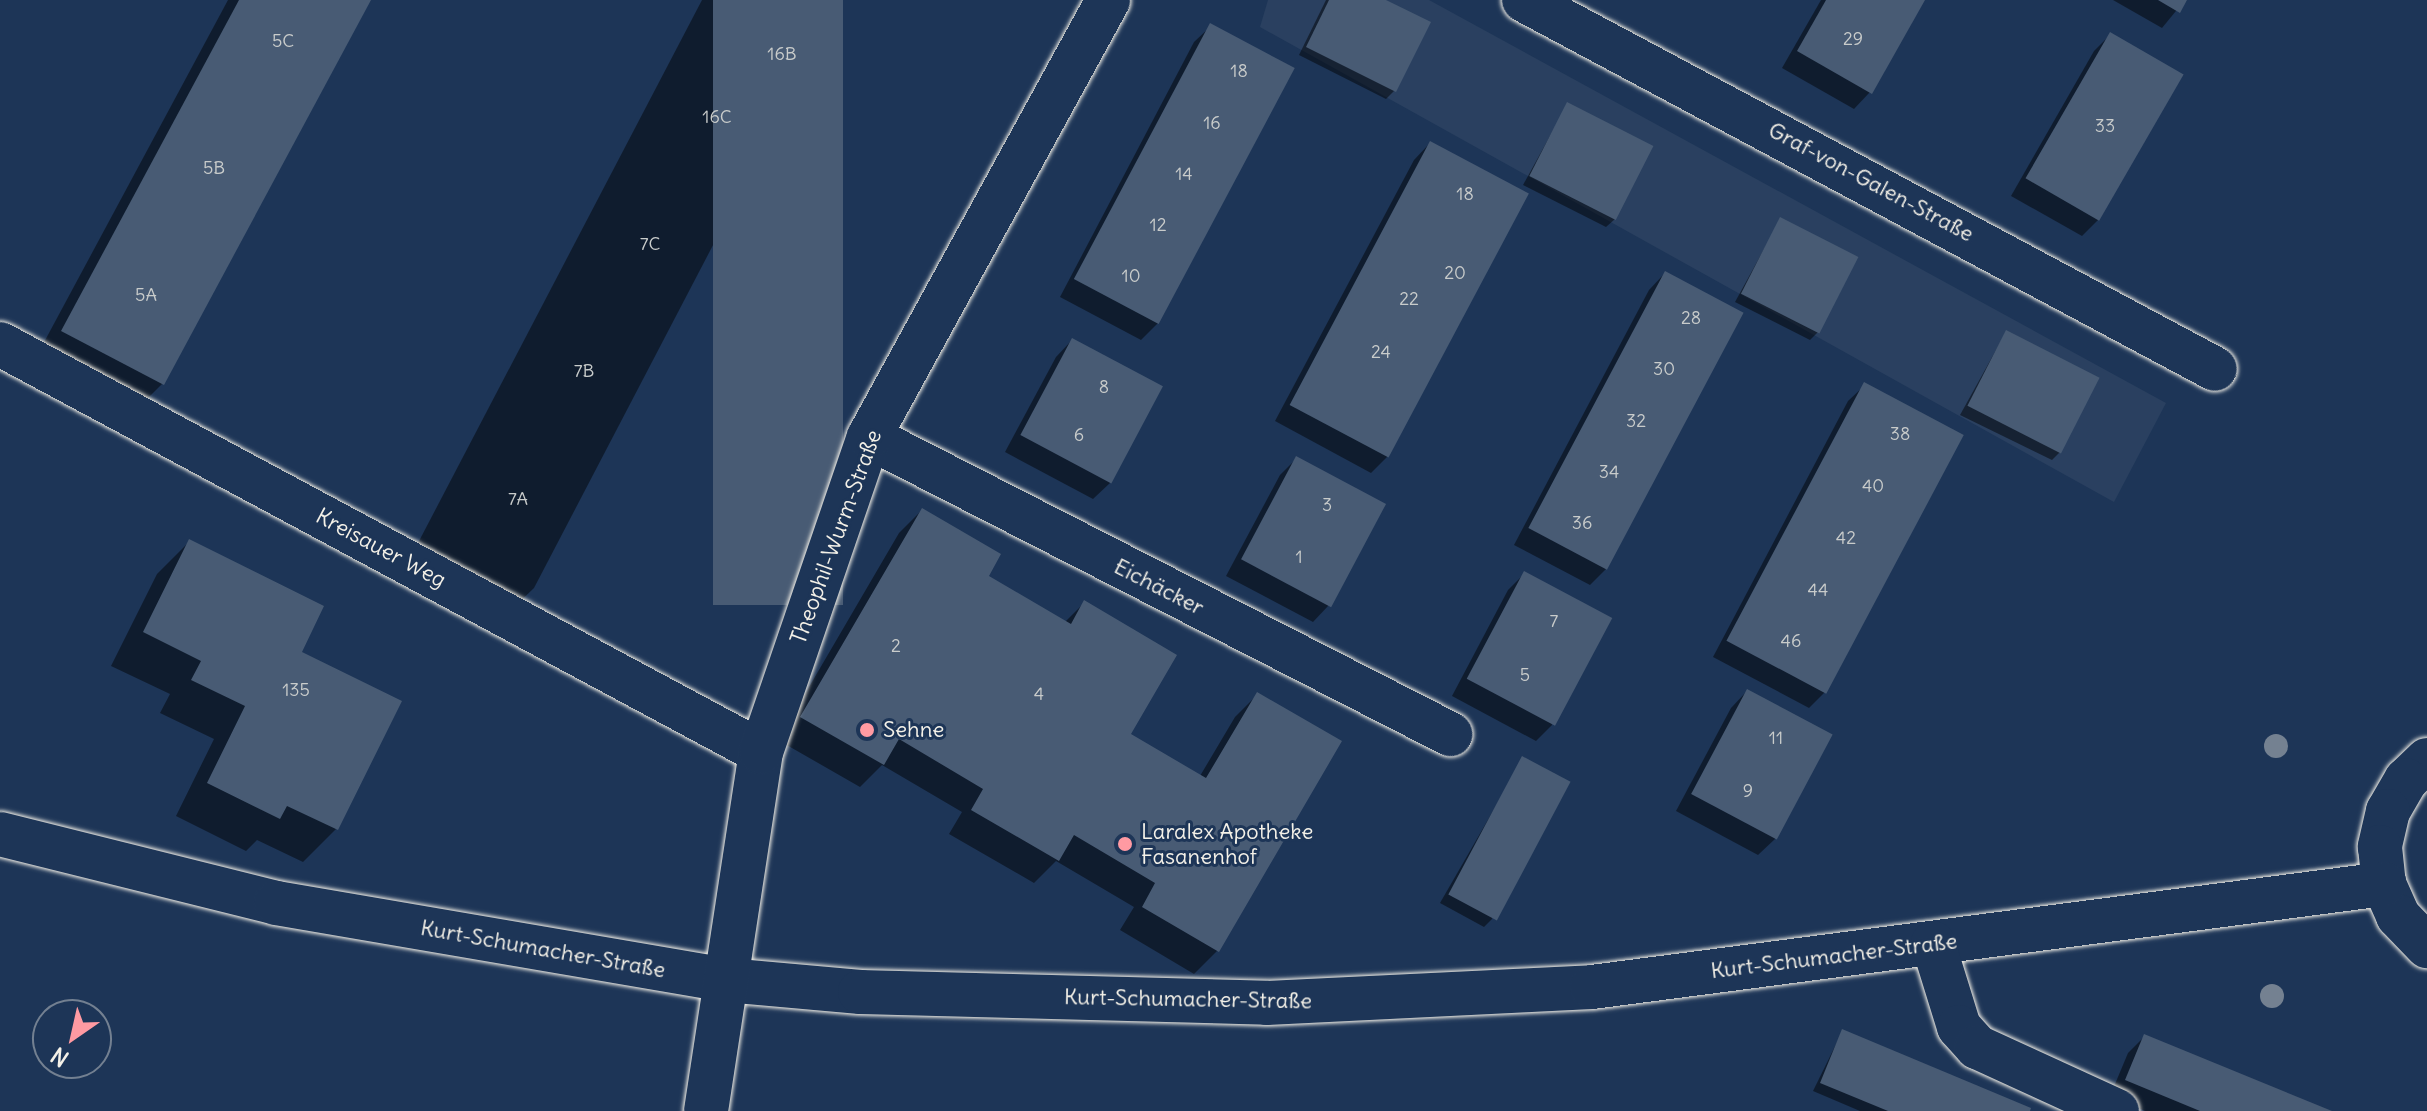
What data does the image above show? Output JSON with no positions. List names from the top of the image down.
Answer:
{
  "streets": {
    "street": [
      "Graf-von-Galen-Straße",
      "Theophil-Wurm-Straße",
      "Kreisauer Weg",
      "Eichäcker",
      "Kurt-Schumacher-Straße"
    ]
  },
  "crossings": [
    ["Theophil-Wurm-Straße", "Kreisauer Weg"],
    ["Theophil-Wurm-Straße", "Eichäcker"],
    ["Theophil-Wurm-Straße", "Kurt-Schumacher-Straße"]
  ],
  "places": ["Sehne", "Laralex Apotheke Fasanenhof"],
  "house_numbers": [
    "29",
    "5C",
    "16B",
    "18",
    "16C",
    "16",
    "33",
    "5B",
    "14",
    "18",
    "12",
    "7C",
    "20",
    "10",
    "5A",
    "22",
    "28",
    "24",
    "30",
    "7B",
    "8",
    "32",
    "38",
    "6",
    "34",
    "40",
    "7A",
    "3",
    "36",
    "42",
    "1",
    "44",
    "7",
    "46",
    "2",
    "5",
    "135",
    "4",
    "11",
    "9"
  ],
  "north": "bottom left"
}
